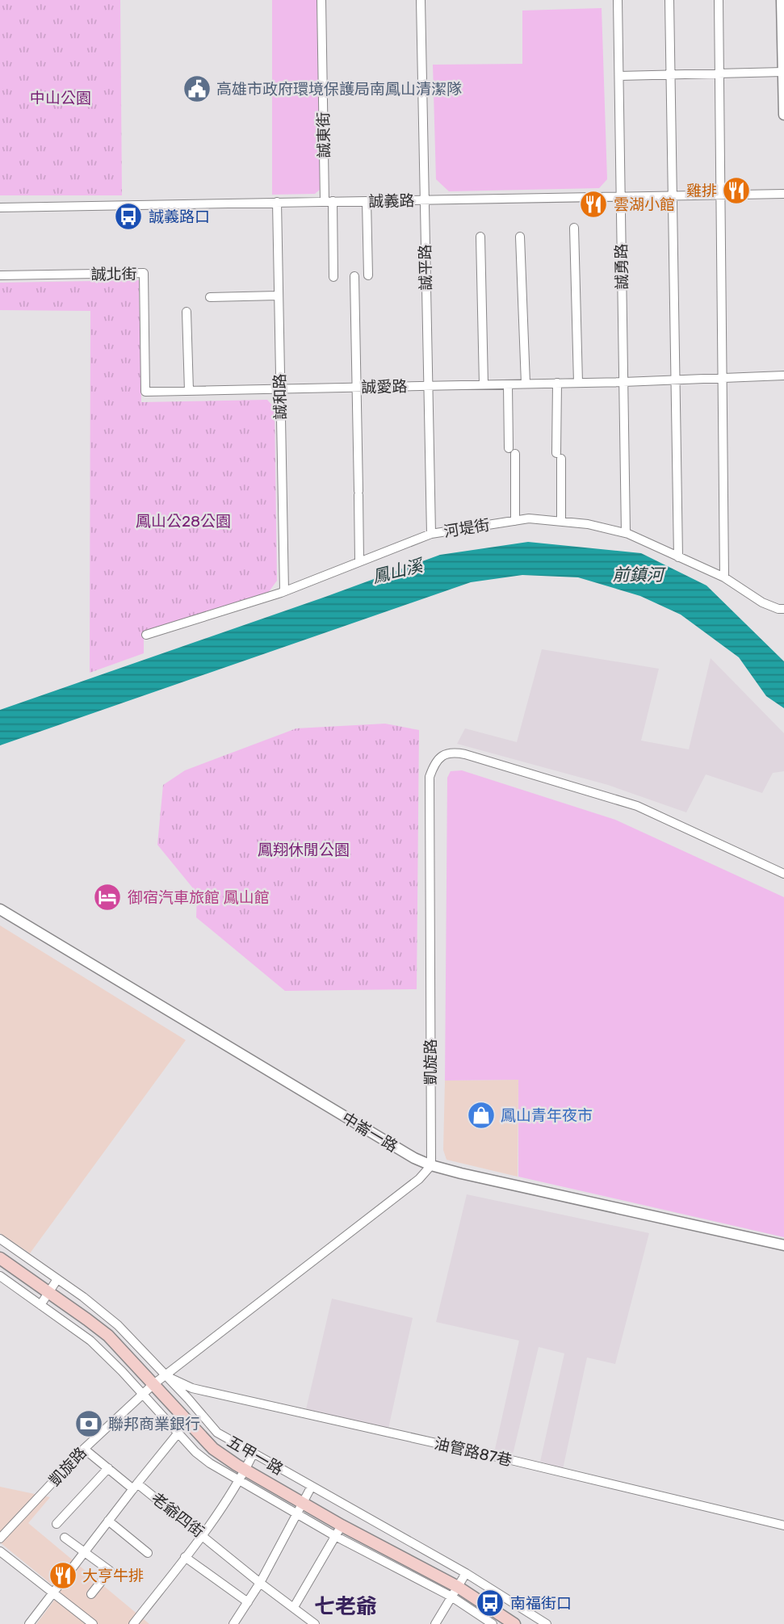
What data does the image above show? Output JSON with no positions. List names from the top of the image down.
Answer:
{
  "streets": {
    "main road": ["五甲一路"],
    "street": [
      "誠東街",
      "誠義路",
      "誠勇路",
      "誠平路",
      "誠北街",
      "誠愛路",
      "誠和路",
      "河堤街",
      "凱旋路",
      "中崙一路",
      "油管路87巷",
      "老爺四街"
    ]
  },
  "crossings": [
    ["誠東街", "誠義路"],
    ["誠義路", "誠勇路"],
    ["誠義路", "誠平路"],
    ["誠義路", "誠和路"],
    ["誠勇路", "誠愛路"],
    ["誠勇路", "河堤街"],
    ["誠平路", "誠愛路"],
    ["誠平路", "河堤街"],
    ["誠北街", "誠愛路"],
    ["誠愛路", "誠和路"],
    ["誠和路", "河堤街"],
    ["凱旋路", "中崙一路"],
    ["凱旋路", "油管路87巷"],
    ["凱旋路", "五甲一路"],
    ["油管路87巷", "五甲一路"]
  ],
  "districts": ["七老爺"],
  "water": ["鳳山溪", "前鎮河"],
  "parks": ["中山公園", "鳳山公28公園", "鳳翔休閒公園"],
  "places": {
    "public building": ["高雄市政府環境保護局南鳳山清潔隊"],
    "restaurant": ["雞排", "雲湖小館", "大亨牛排"],
    "bus stop": ["誠義路口", "南福街口"],
    "hotel": ["御宿汽車旅館 鳳山館"],
    "shop": ["鳳山青年夜市"],
    "bank": ["聯邦商業銀行"]
  }
}
